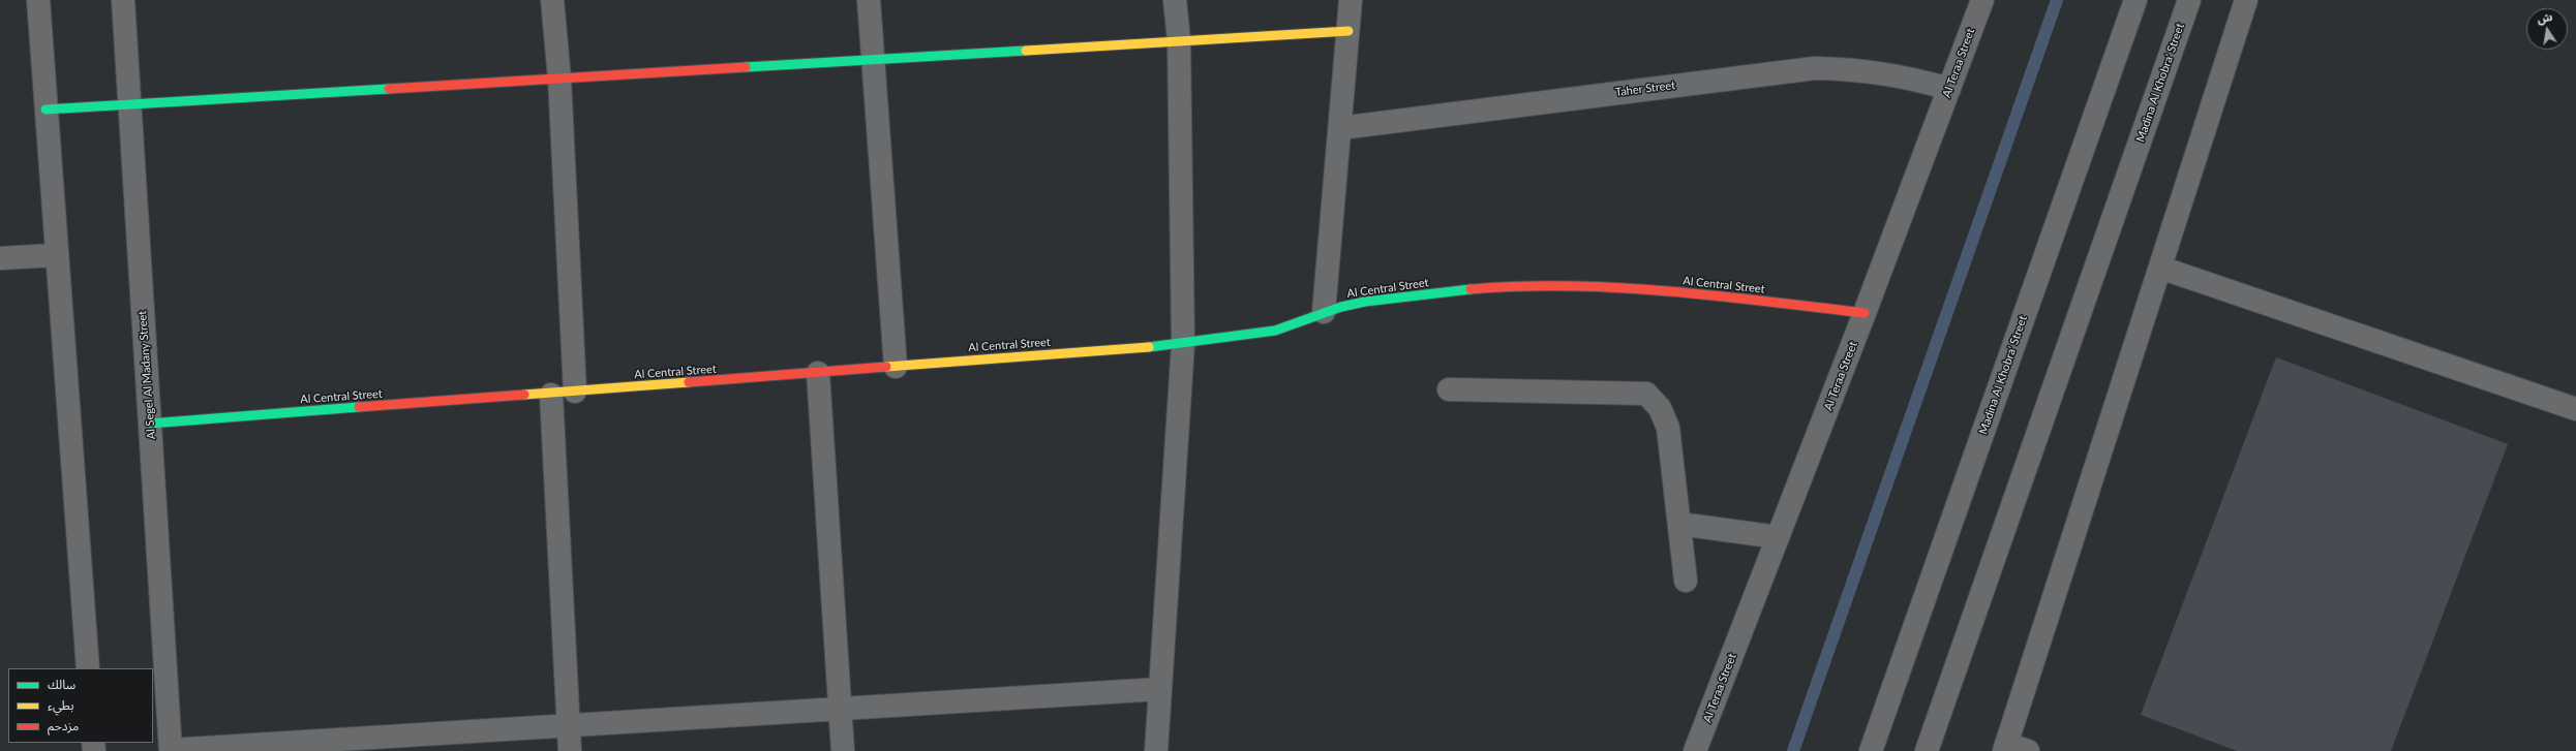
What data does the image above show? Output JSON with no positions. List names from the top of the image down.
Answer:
{
  "streets": {
    "street": [
      "Al Teraa Street",
      "Madina Al Khobra' Street",
      "Taher Street",
      "Al Central Street",
      "Al Segel Al Madany Street"
    ]
  },
  "crossings": [
    ["Al Teraa Street", "Taher Street"],
    ["Al Teraa Street", "Al Central Street"],
    ["Al Central Street", "Al Segel Al Madany Street"]
  ],
  "legend": ["سالك", "بطيء", "مزدحم"],
  "north": "top"
}
